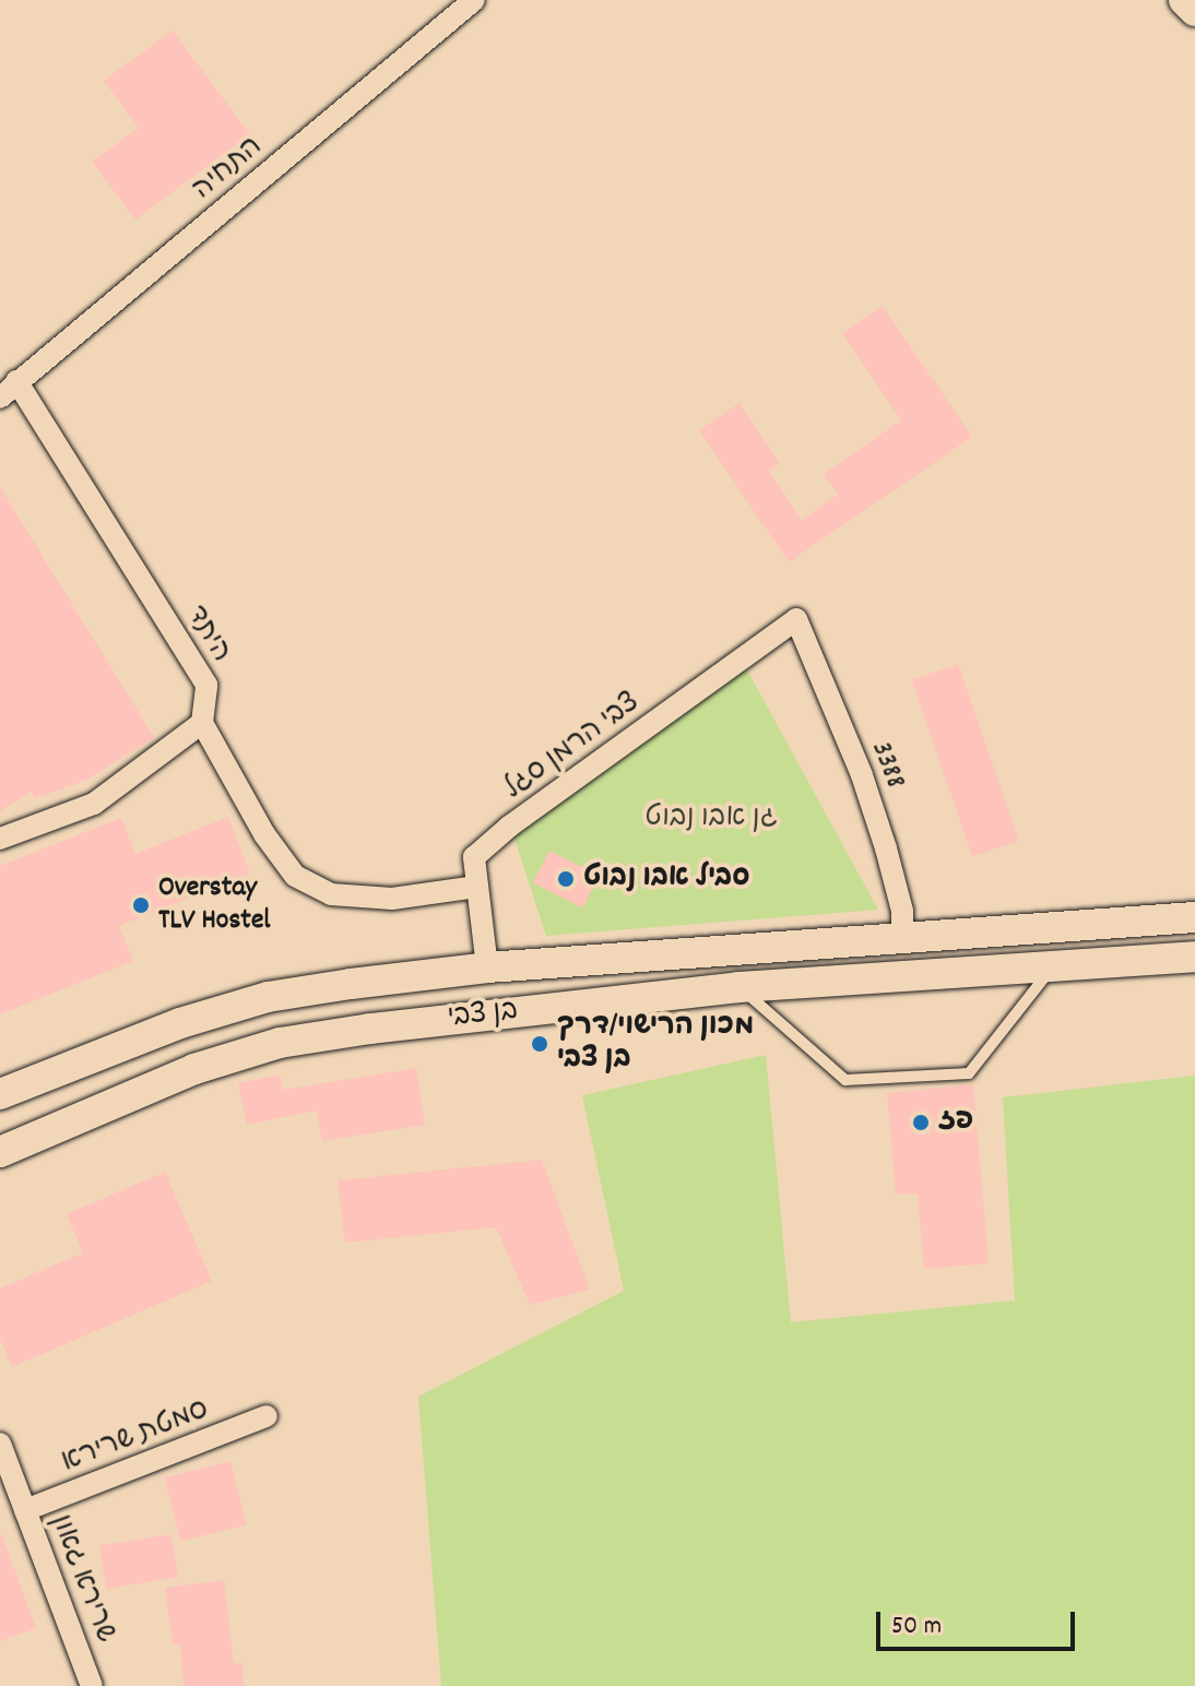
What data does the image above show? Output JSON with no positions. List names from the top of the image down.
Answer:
{
  "streets": {
    "main road": ["בן צבי"],
    "street": [
      "התחיה",
      "היתד",
      "צבי הרמן סגל",
      "3388",
      "סמטת שרירא",
      "שרירא גאון"
    ]
  },
  "crossings": [
    ["התחיה", "היתד"],
    ["צבי הרמן סגל", "3388"],
    ["צבי הרמן סגל", "בן צבי"],
    ["3388", "בן צבי"],
    ["סמטת שרירא", "שרירא גאון"]
  ],
  "parks": ["גן אבו נבוט"],
  "places": [
    "סביל אבו נבוט",
    "Overstay TLV Hostel",
    "מכון הרישוי/דרך בן צבי",
    "פז"
  ],
  "scale_bar": "50 m"
}
